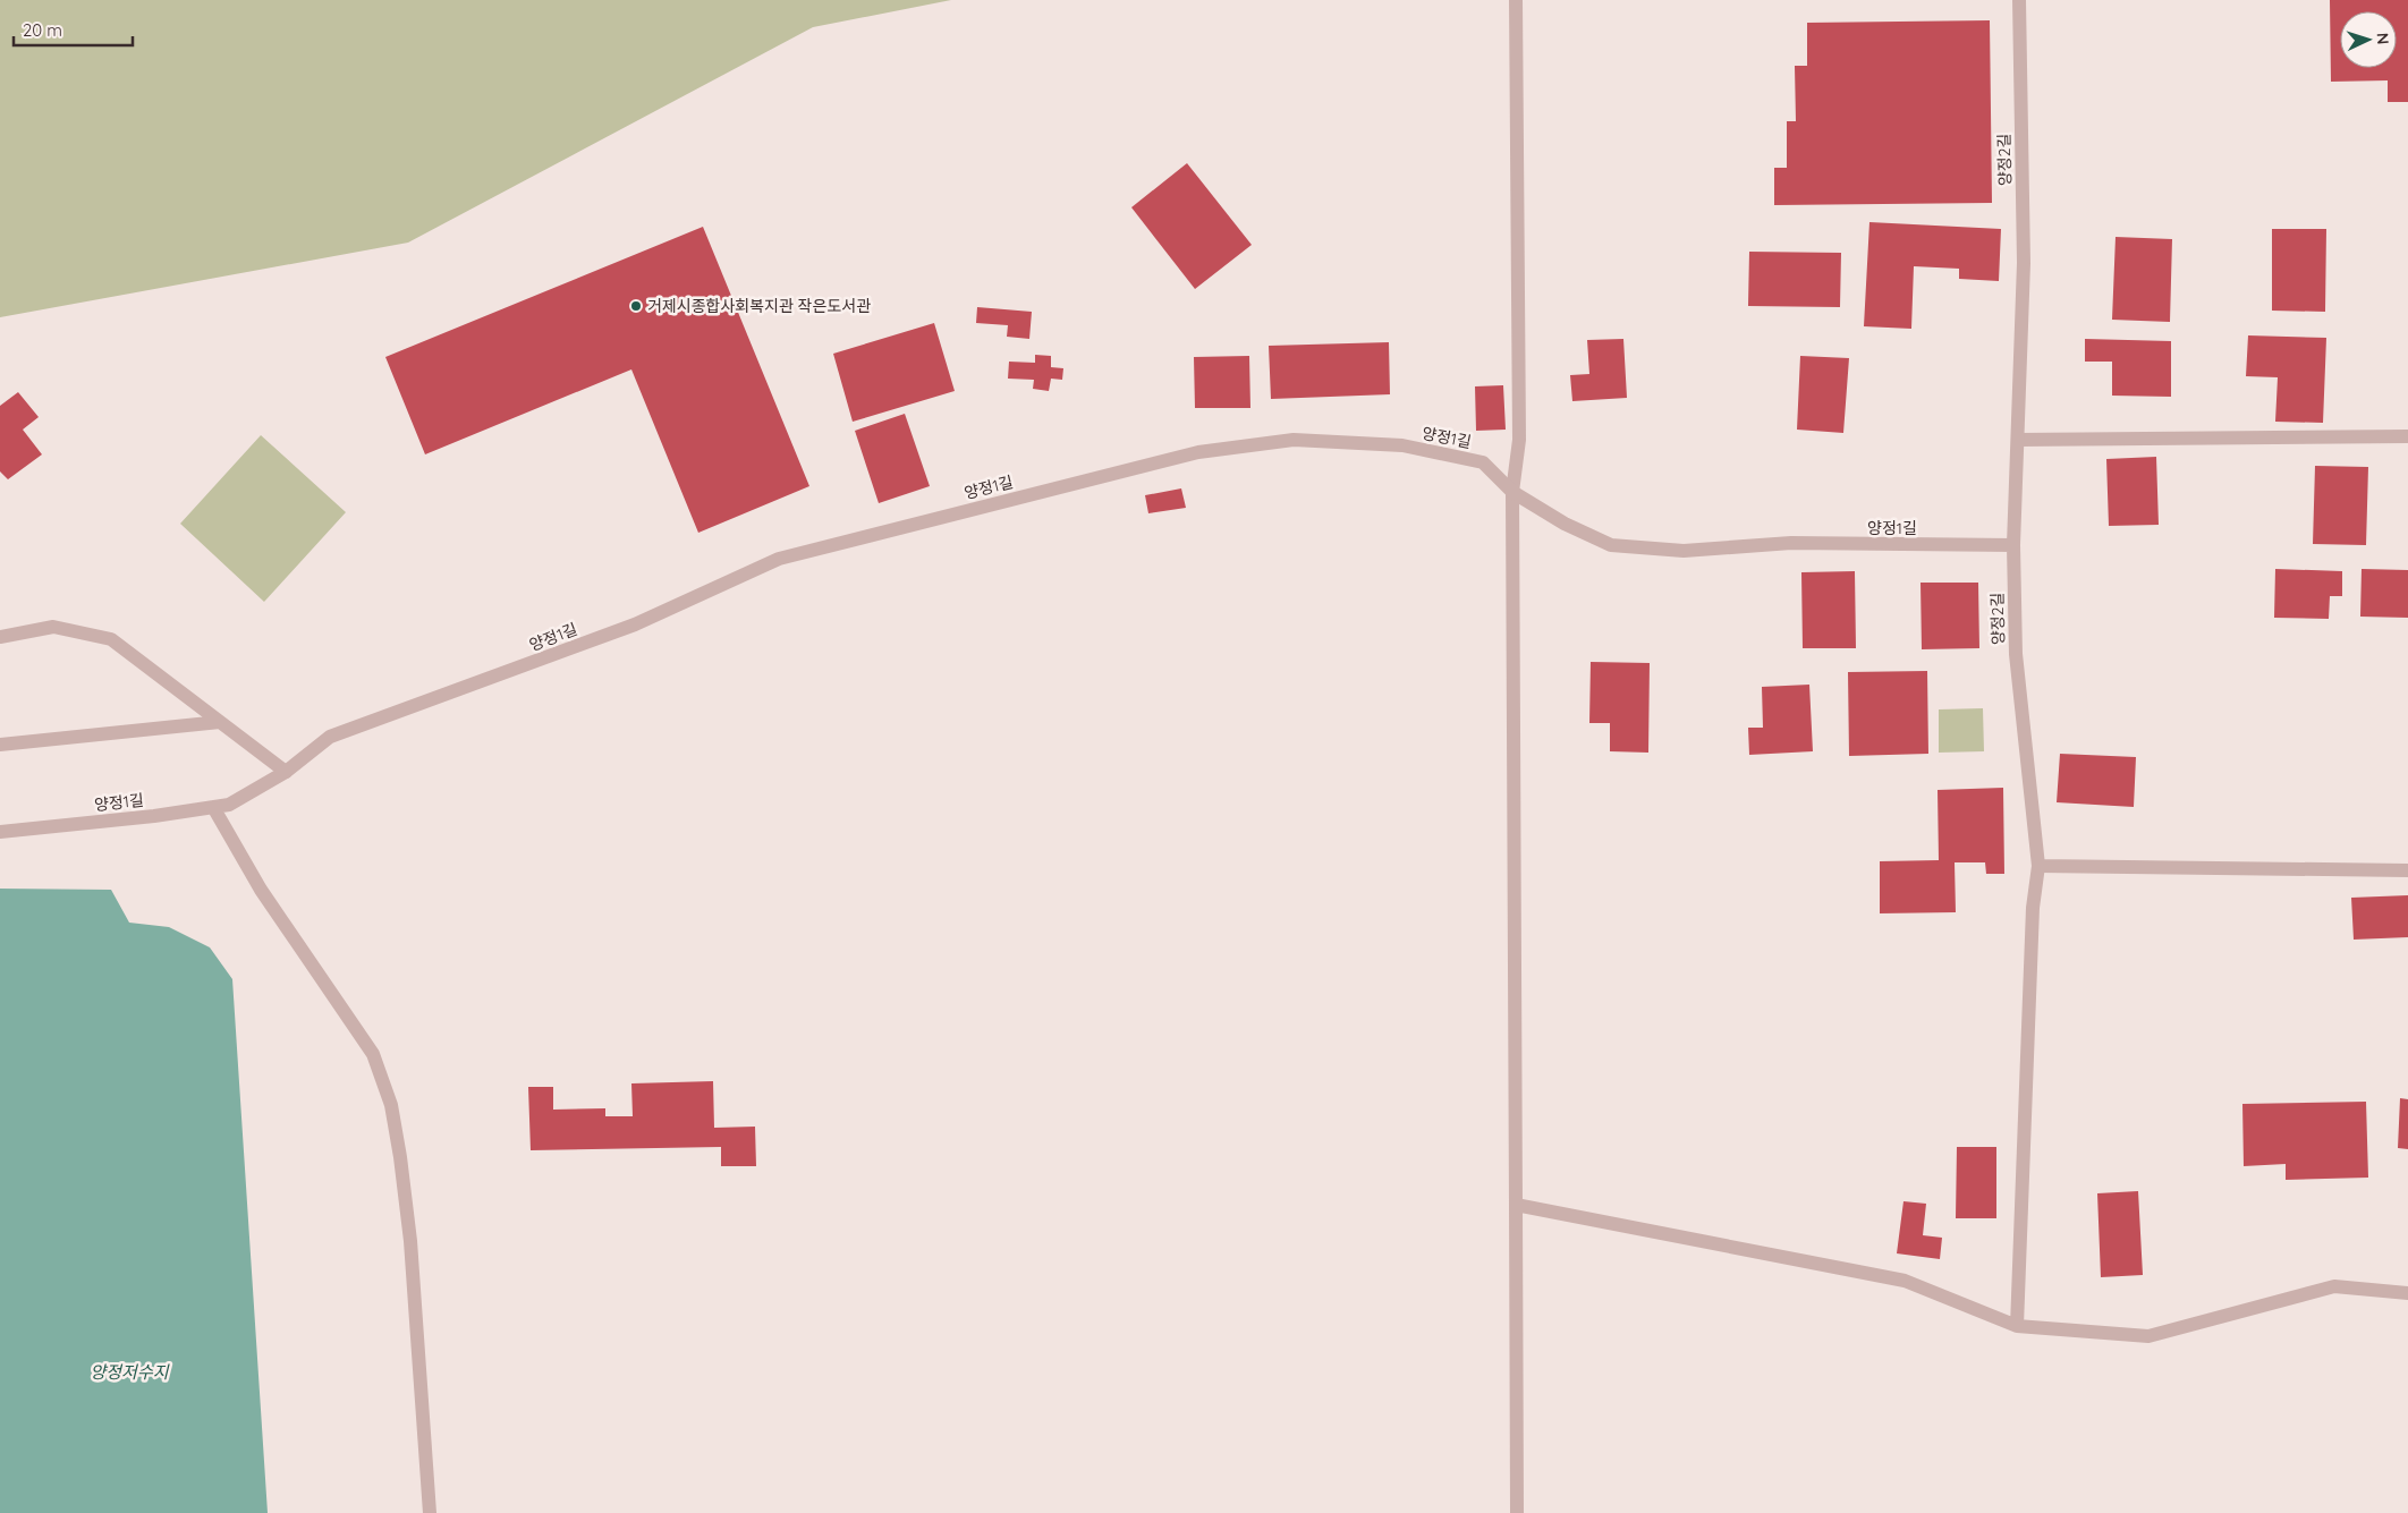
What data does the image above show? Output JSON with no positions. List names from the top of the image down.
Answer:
{
  "streets": {
    "street": ["양정2길", "양정1길"]
  },
  "crossings": [
    ["양정2길", "양정1길"]
  ],
  "water": ["양정저수지"],
  "places": ["거제시종합사회복지관 작은도서관"],
  "scale_bar": "20 m",
  "north": "right"
}
